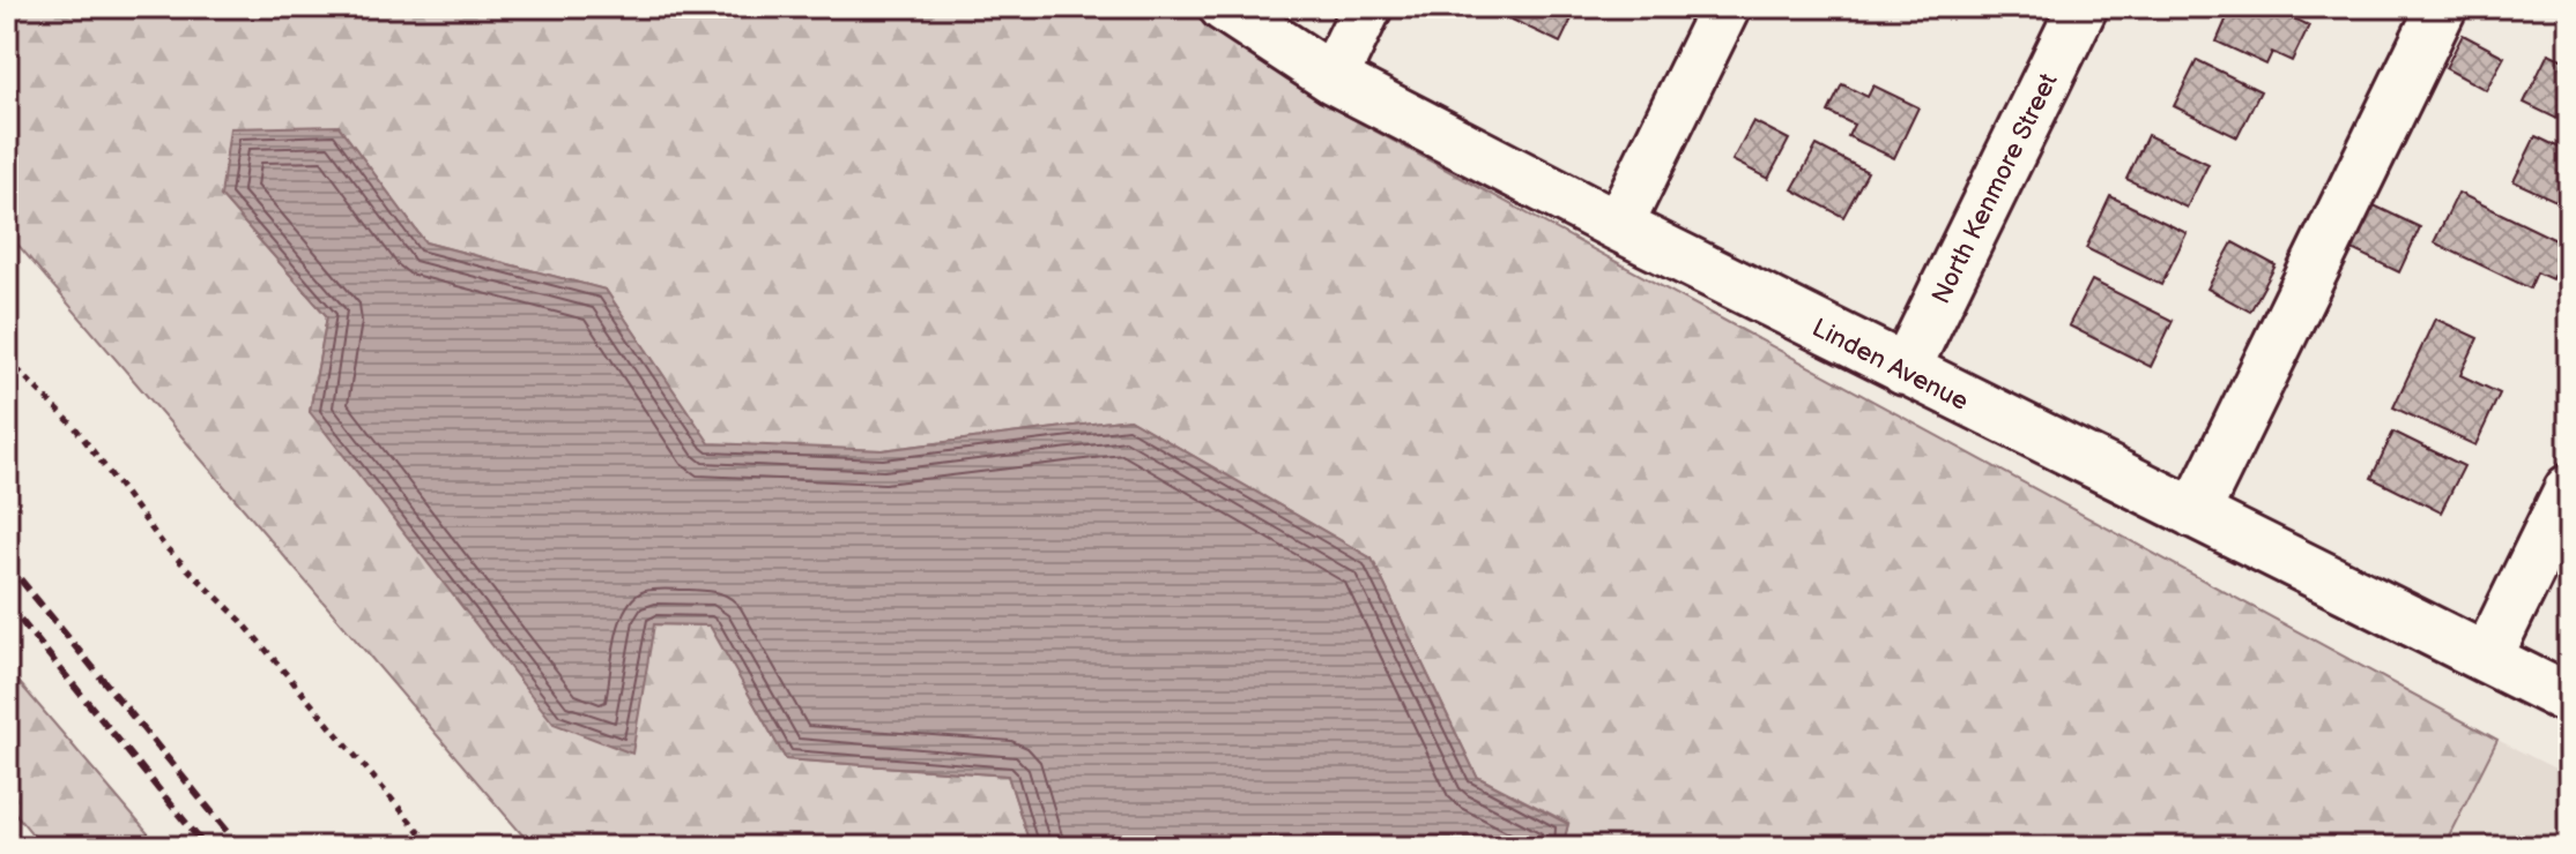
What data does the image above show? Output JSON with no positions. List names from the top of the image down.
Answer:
{
  "streets": {
    "street": ["North Kenmore Street", "Linden Avenue"]
  },
  "crossings": [
    ["North Kenmore Street", "Linden Avenue"]
  ]
}
